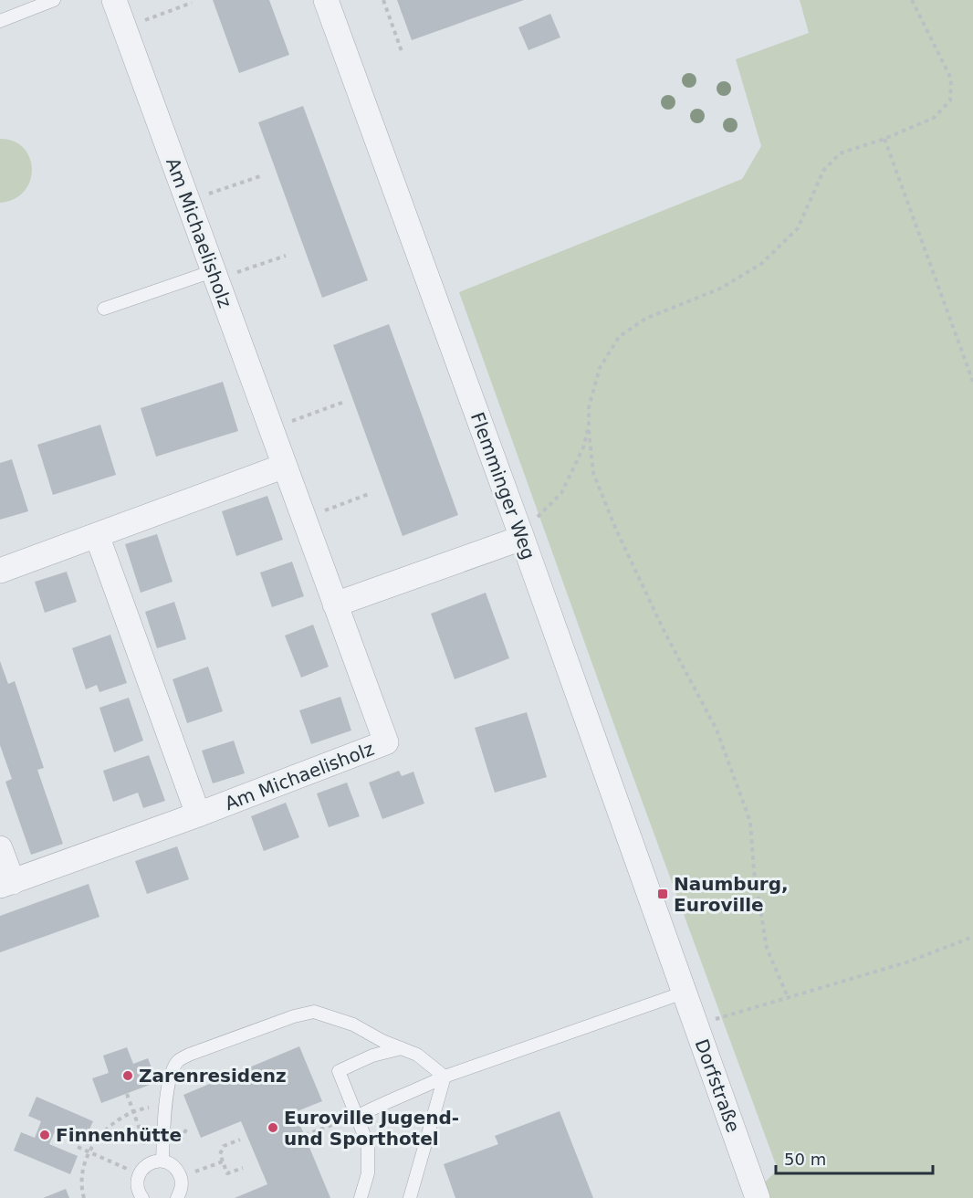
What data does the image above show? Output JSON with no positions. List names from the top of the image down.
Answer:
{
  "streets": {
    "street": ["Am Michaelisholz", "Flemminger Weg", "Dorfstraße"]
  },
  "crossings": [
    ["Flemminger Weg", "Dorfstraße"]
  ],
  "places": {
    "transit": ["Naumburg, Euroville"],
    "other": ["Zarenresidenz", "Euroville Jugend- und Sporthotel", "Finnenhütte"]
  },
  "scale_bar": "50 m"
}
